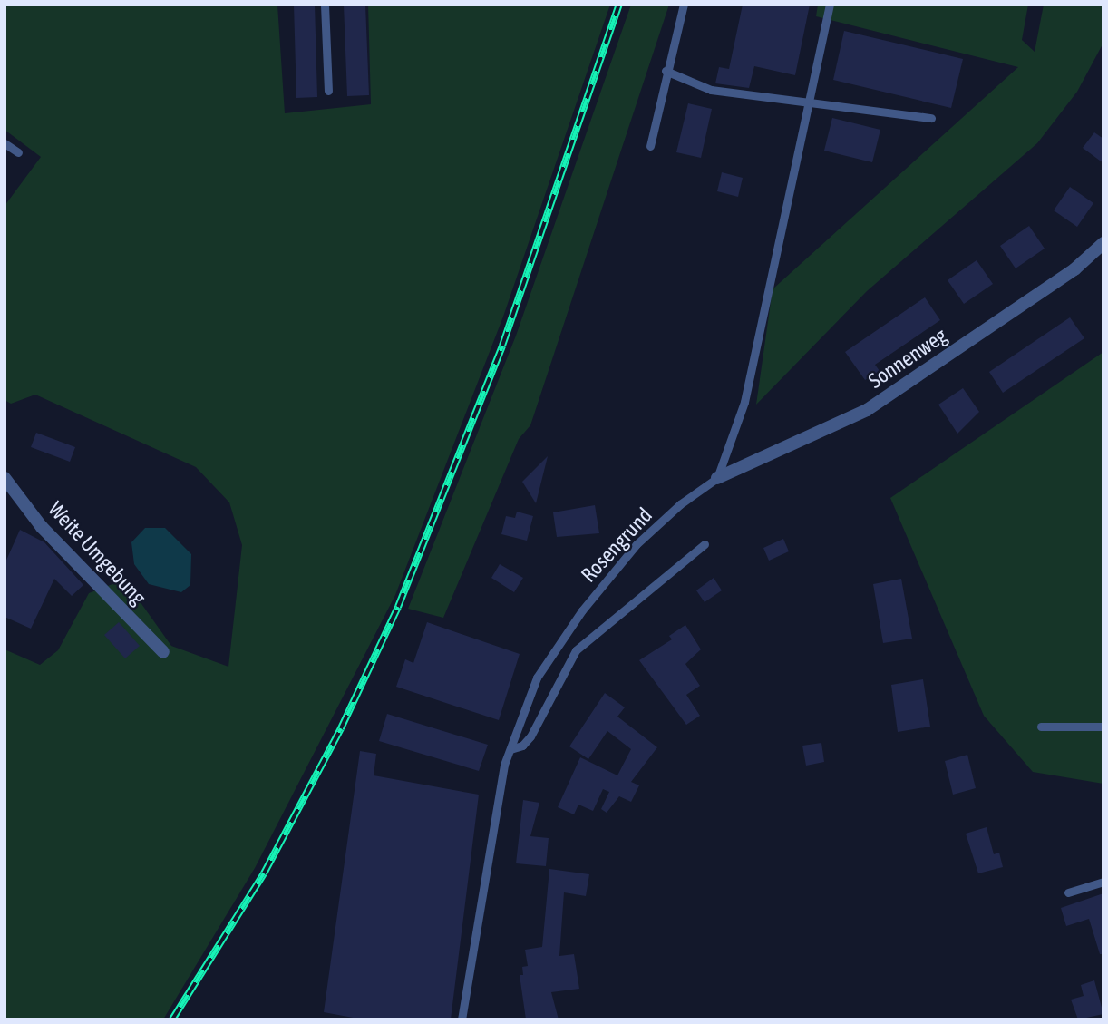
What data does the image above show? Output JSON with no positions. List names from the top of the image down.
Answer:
{
  "streets": {
    "street": ["Sonnenweg", "Weite Umgebung"],
    "lane": ["Rosengrund"]
  },
  "crossings": [
    ["Sonnenweg", "Rosengrund"]
  ]
}
